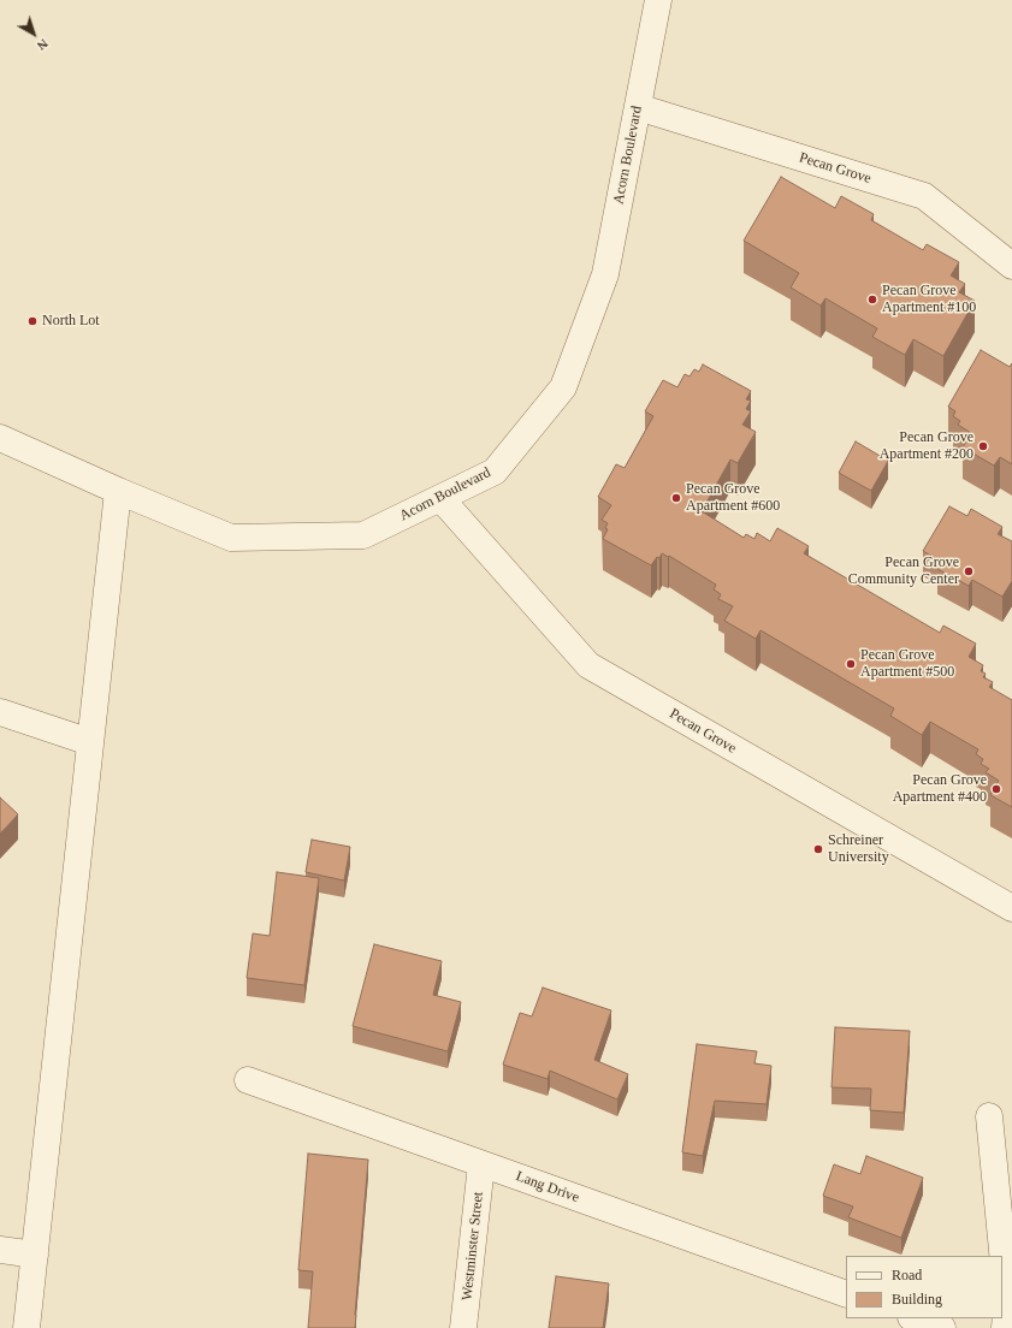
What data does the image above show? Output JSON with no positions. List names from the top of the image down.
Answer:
{
  "streets": {
    "street": [
      "Acorn Boulevard",
      "Pecan Grove",
      "Lang Drive",
      "Westminster Street"
    ]
  },
  "crossings": [
    ["Acorn Boulevard", "Pecan Grove"],
    ["Lang Drive", "Westminster Street"]
  ],
  "places": [
    "Pecan Grove Apartment #100",
    "North Lot",
    "Pecan Grove Apartment #200",
    "Pecan Grove Apartment #600",
    "Pecan Grove Community Center",
    "Pecan Grove Apartment #500",
    "Pecan Grove Apartment #400",
    "Schreiner University"
  ],
  "legend": ["Road", "Building"],
  "north": "bottom right"
}
